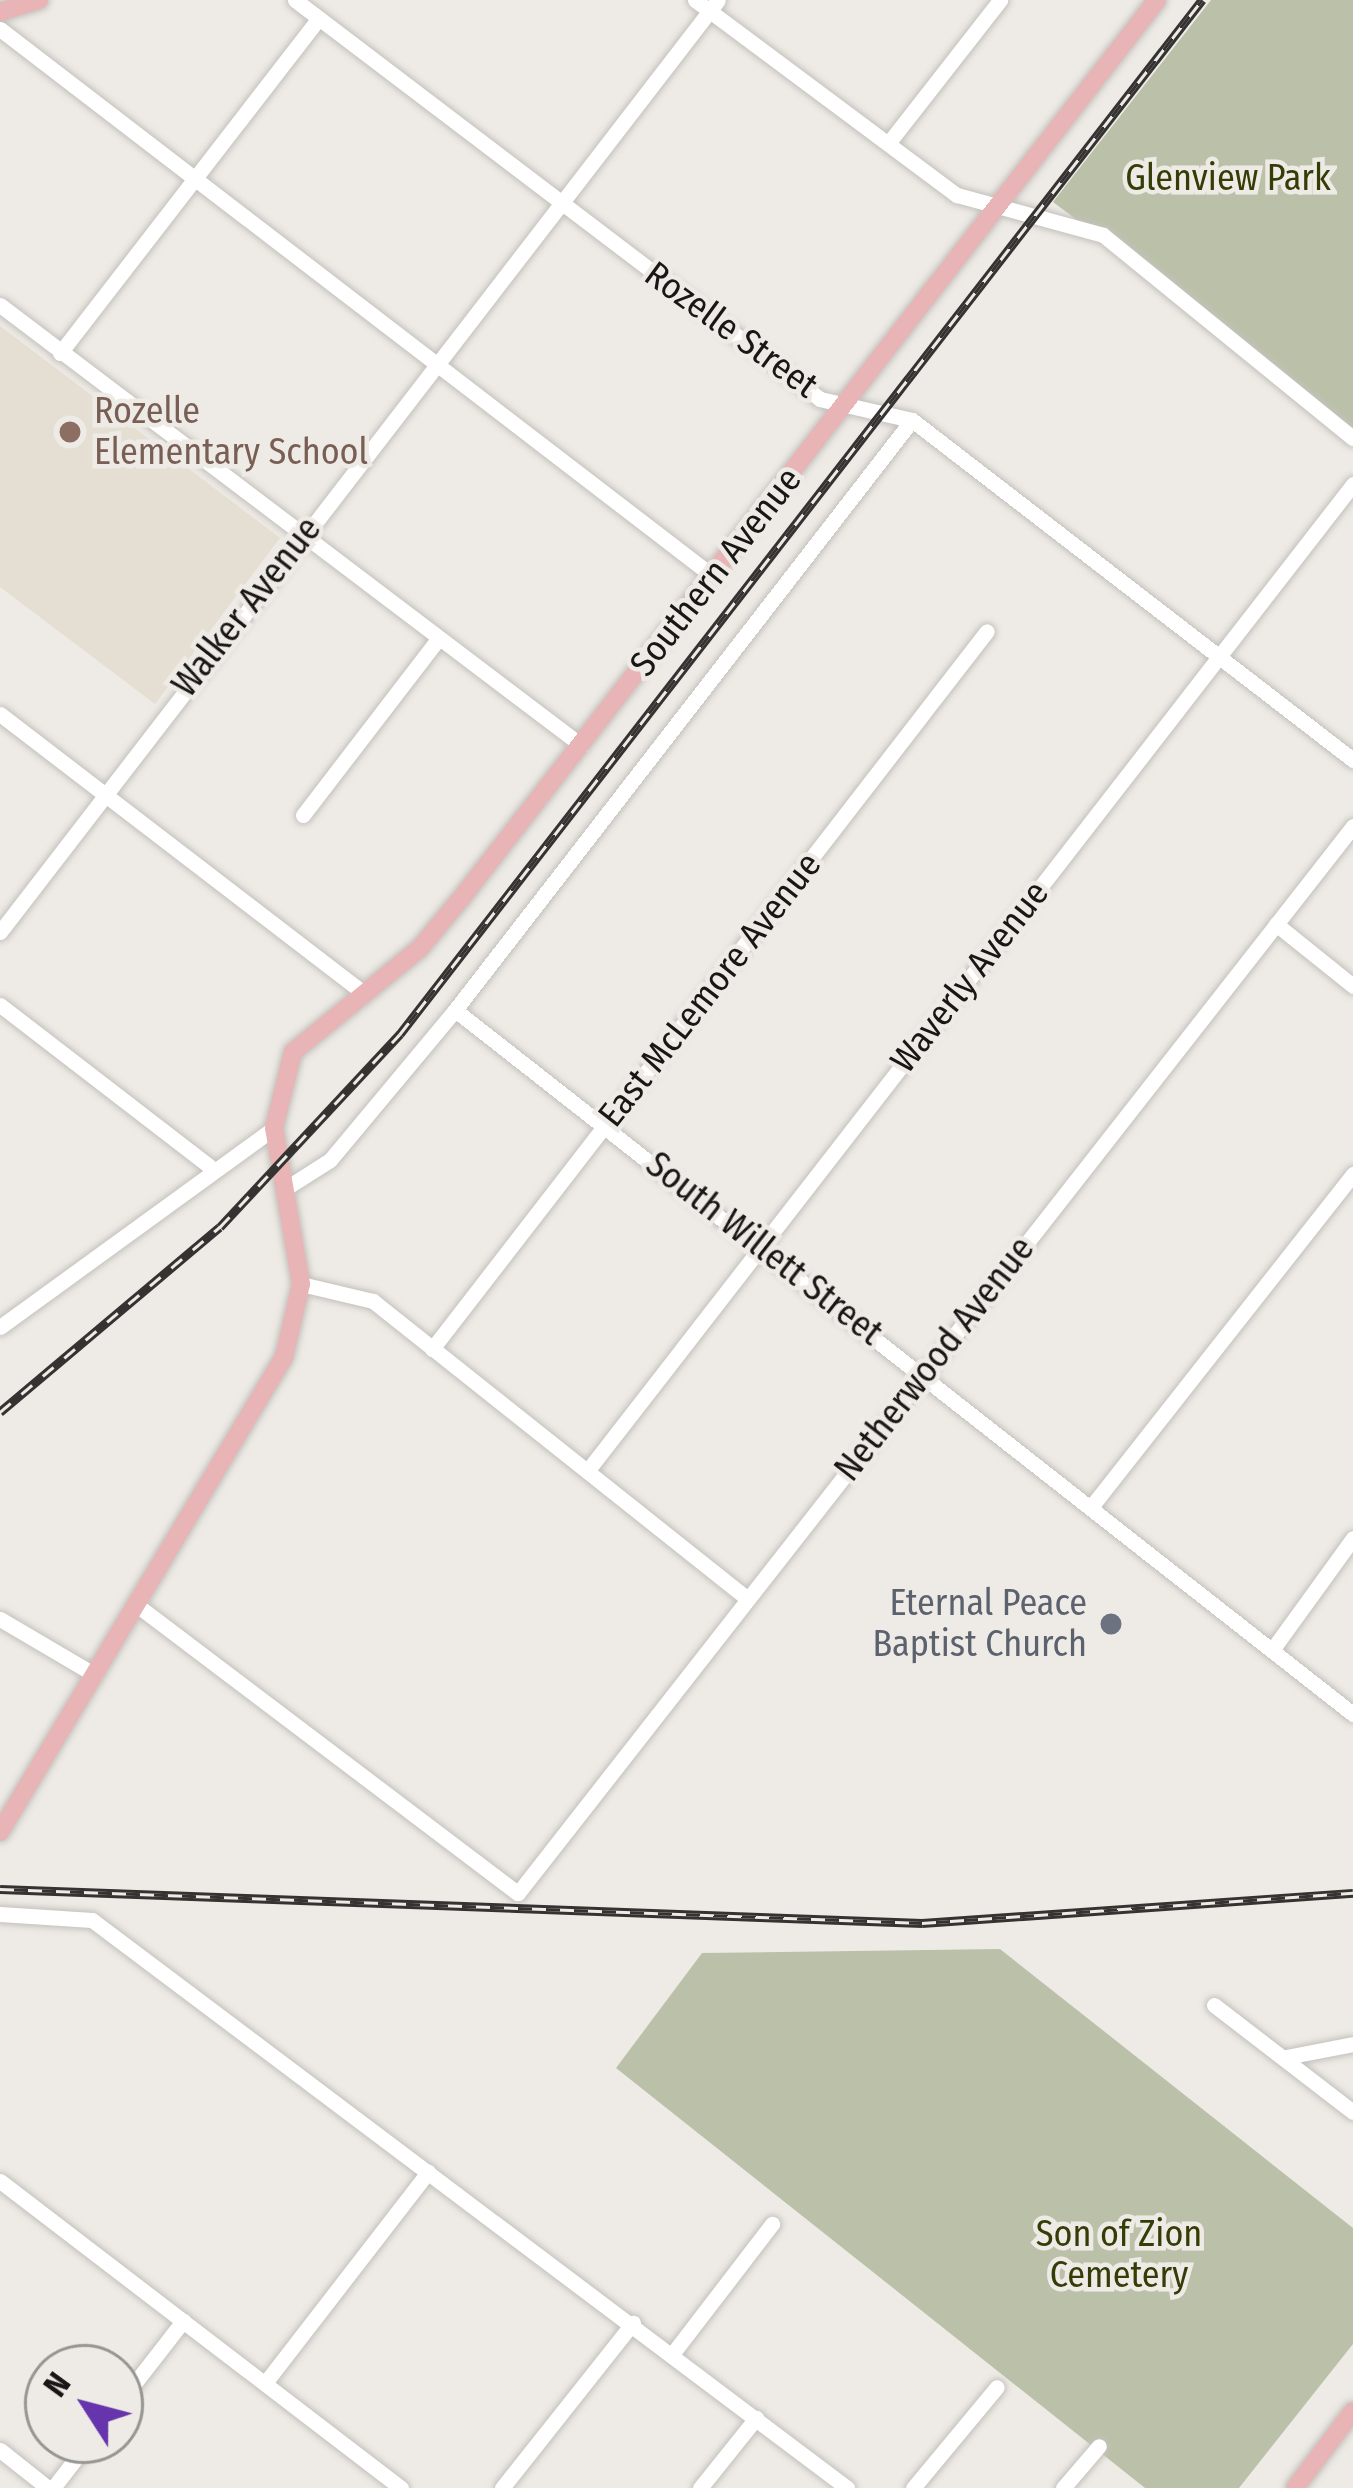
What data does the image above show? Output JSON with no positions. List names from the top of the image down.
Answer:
{
  "streets": {
    "main road": ["Southern Avenue"],
    "street": [
      "Rozelle Street",
      "Walker Avenue",
      "Waverly Avenue",
      "East McLemore Avenue",
      "South Willett Street",
      "Netherwood Avenue"
    ]
  },
  "crossings": [
    ["Rozelle Street", "Southern Avenue"],
    ["Rozelle Street", "Walker Avenue"],
    ["Rozelle Street", "Waverly Avenue"],
    ["Southern Avenue", "South Willett Street"],
    ["Waverly Avenue", "South Willett Street"],
    ["East McLemore Avenue", "South Willett Street"],
    ["South Willett Street", "Netherwood Avenue"]
  ],
  "parks": ["Glenview Park", "Son of Zion Cemetery"],
  "places": ["Rozelle Elementary School", "Eternal Peace Baptist Church"],
  "north": "top left"
}
